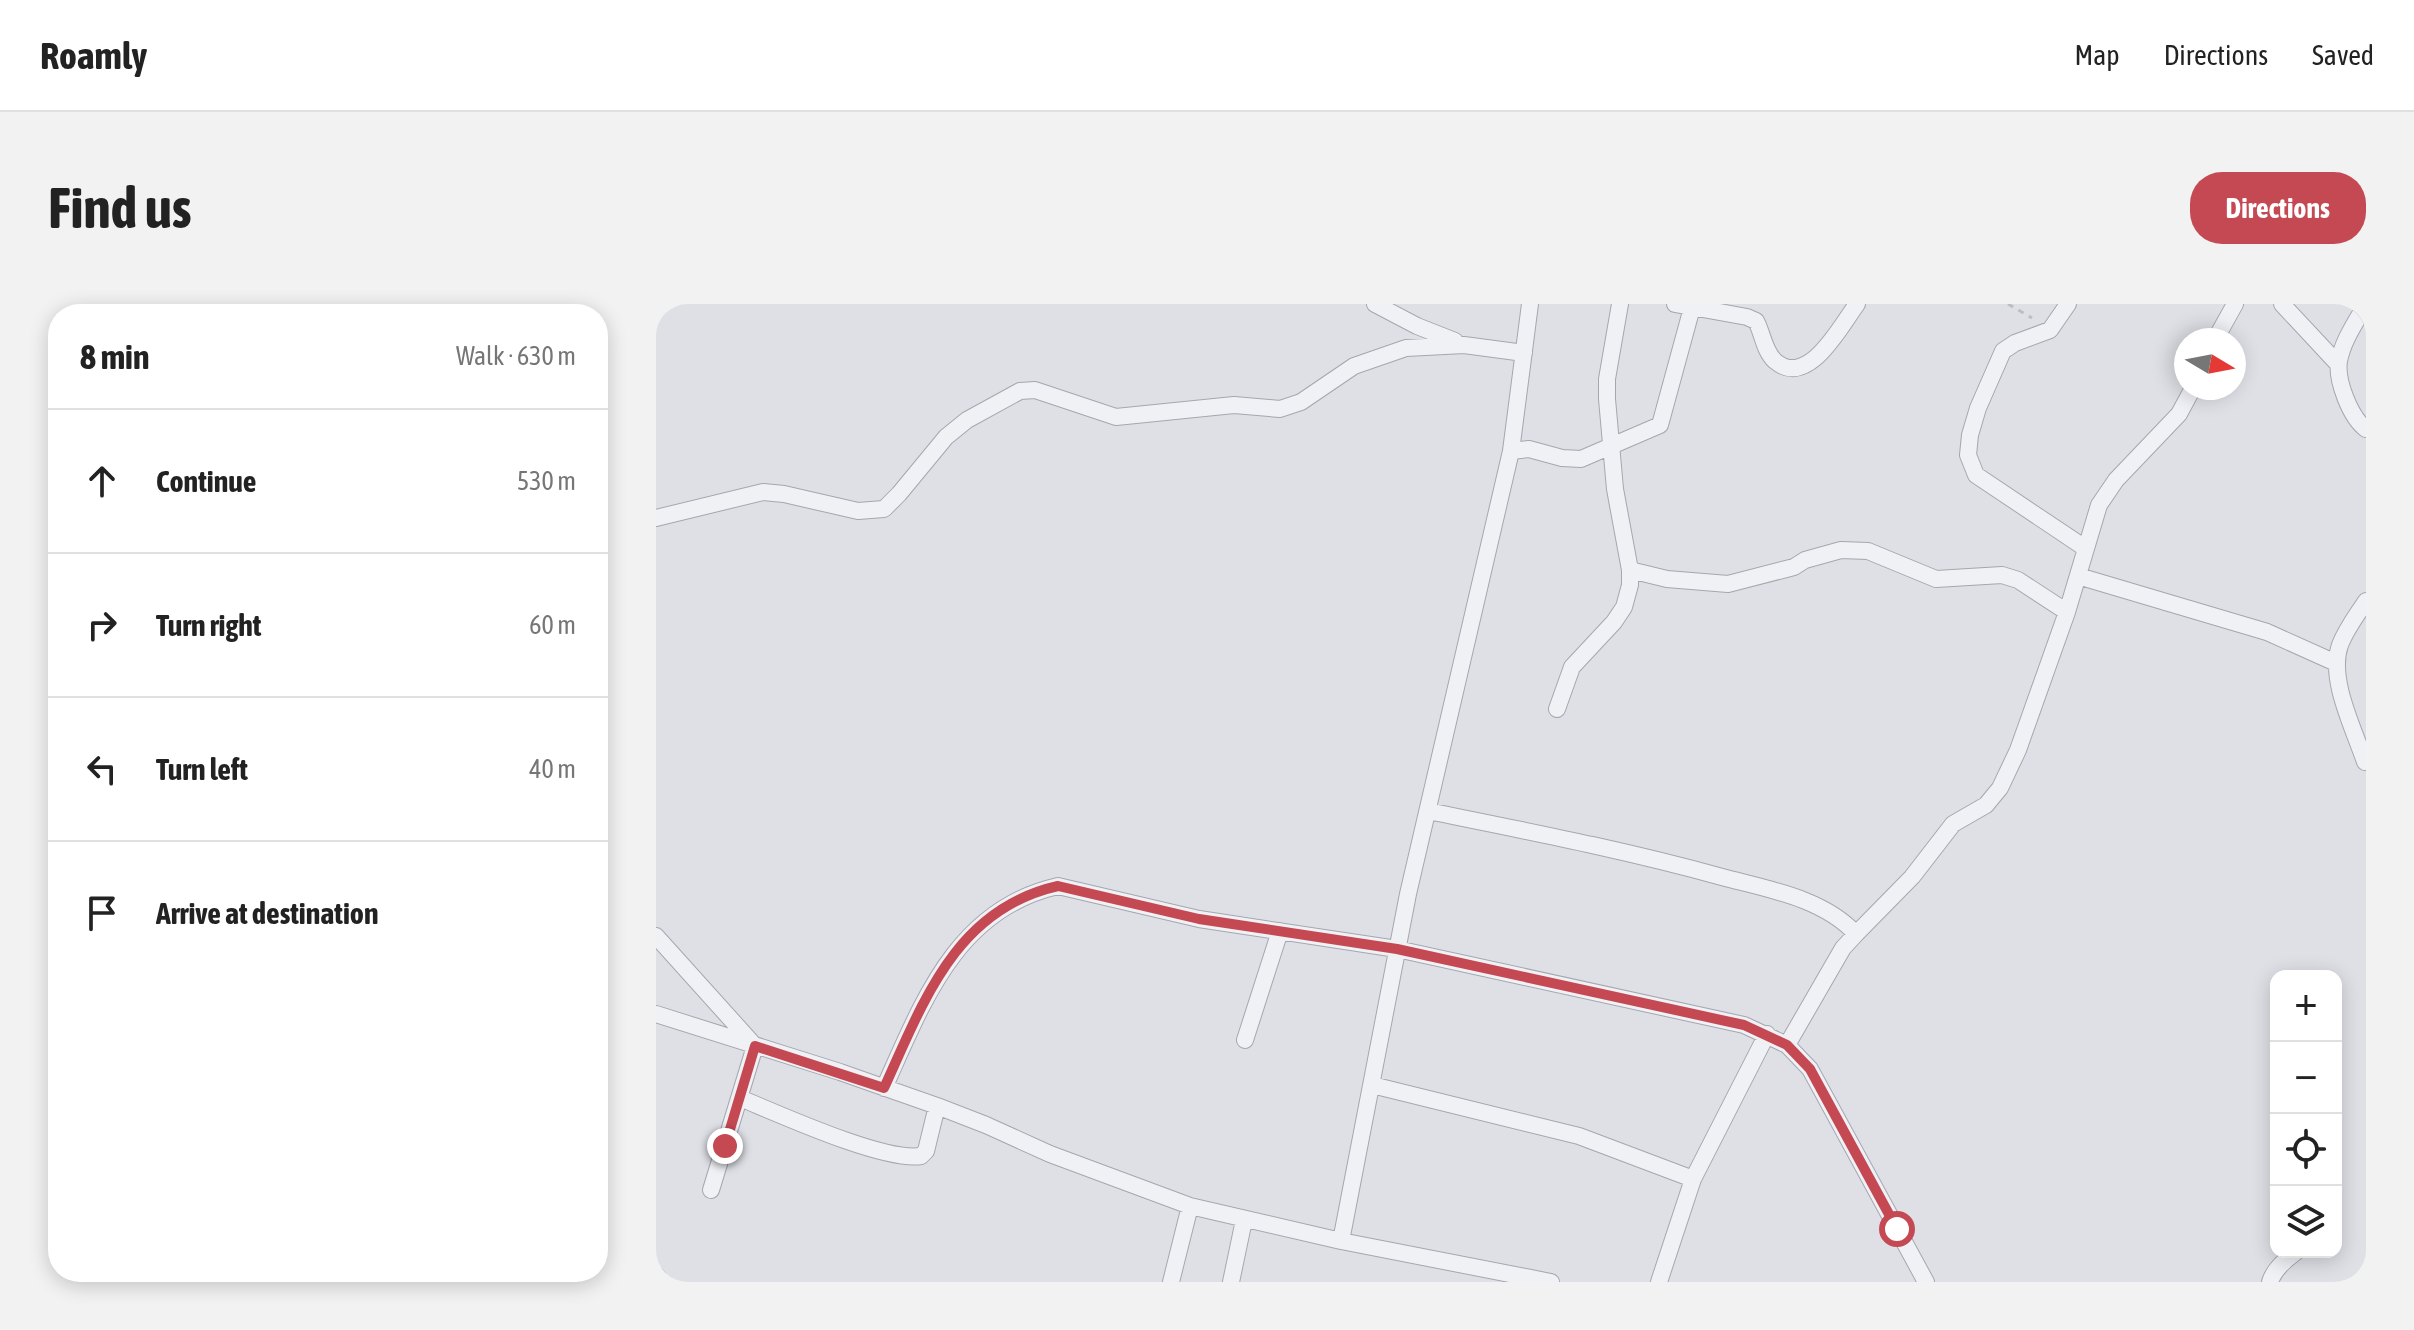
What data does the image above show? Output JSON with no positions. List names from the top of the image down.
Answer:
{
  "north": "right",
  "page": {
    "header": "Roamly",
    "nav": ["Map", "Directions", "Saved"],
    "buttons": "Directions",
    "title": "Find us",
    "heading": ["8 min", "Walk · 630 m"],
    "list": [
      ["Continue", "530 m"],
      ["Turn right", "60 m"],
      ["Turn left", "40 m"],
      "Arrive at destination"
    ],
    "map_buttons": ["+", "−"]
  }
}
